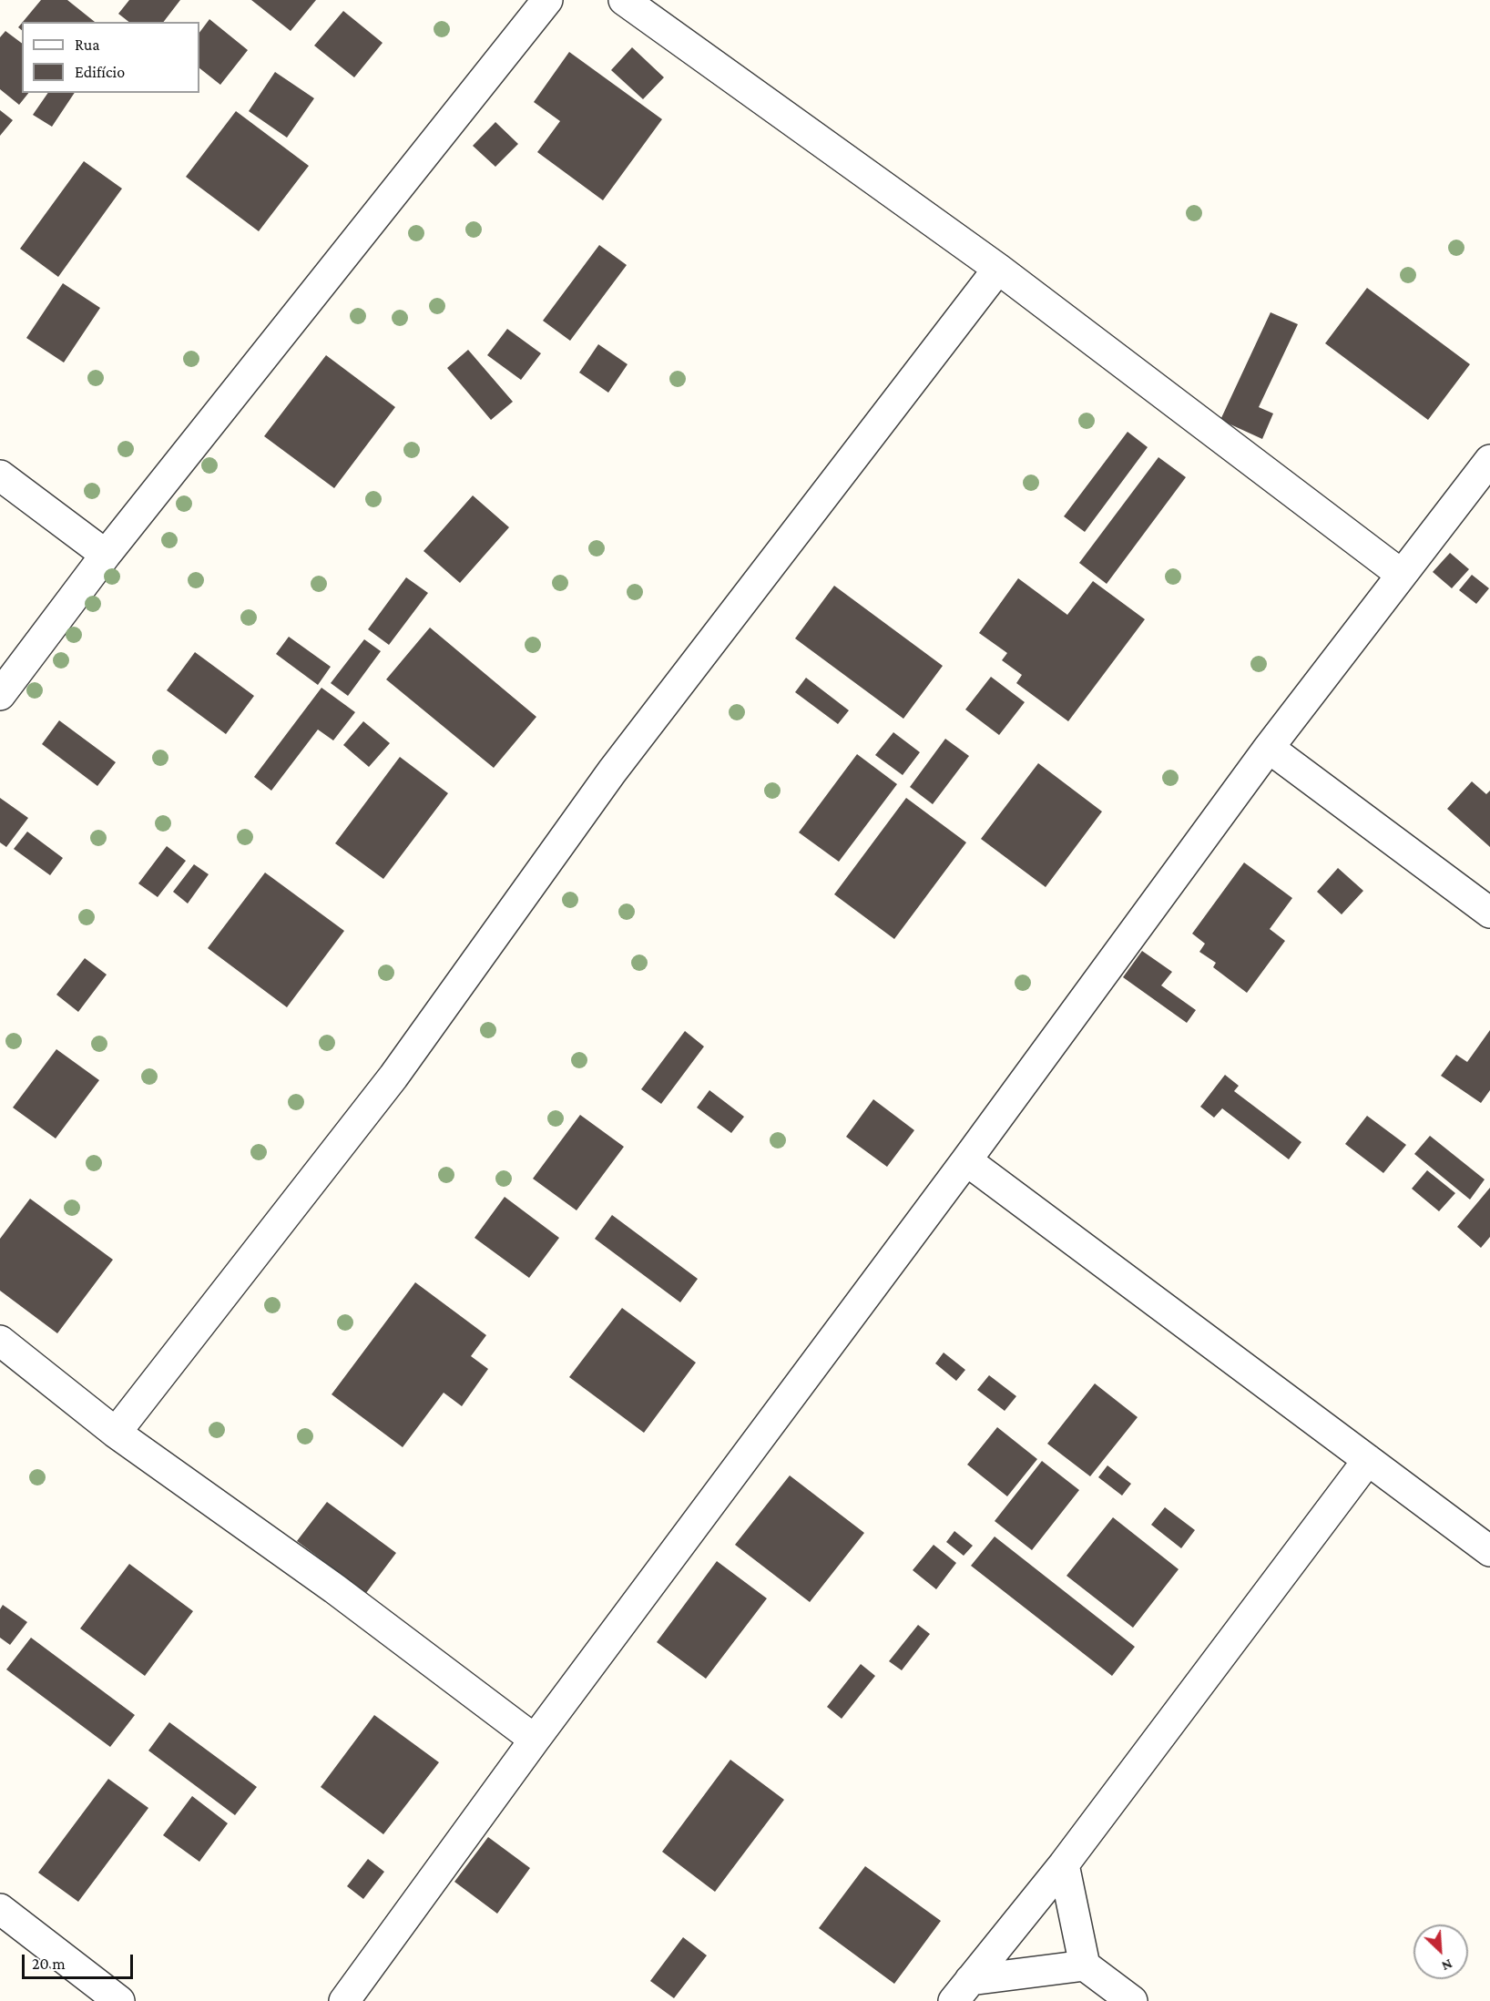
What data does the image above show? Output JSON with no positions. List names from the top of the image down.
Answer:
{
  "legend": ["Rua", "Edifício"],
  "scale_bar": "20 m",
  "north": "bottom right"
}
